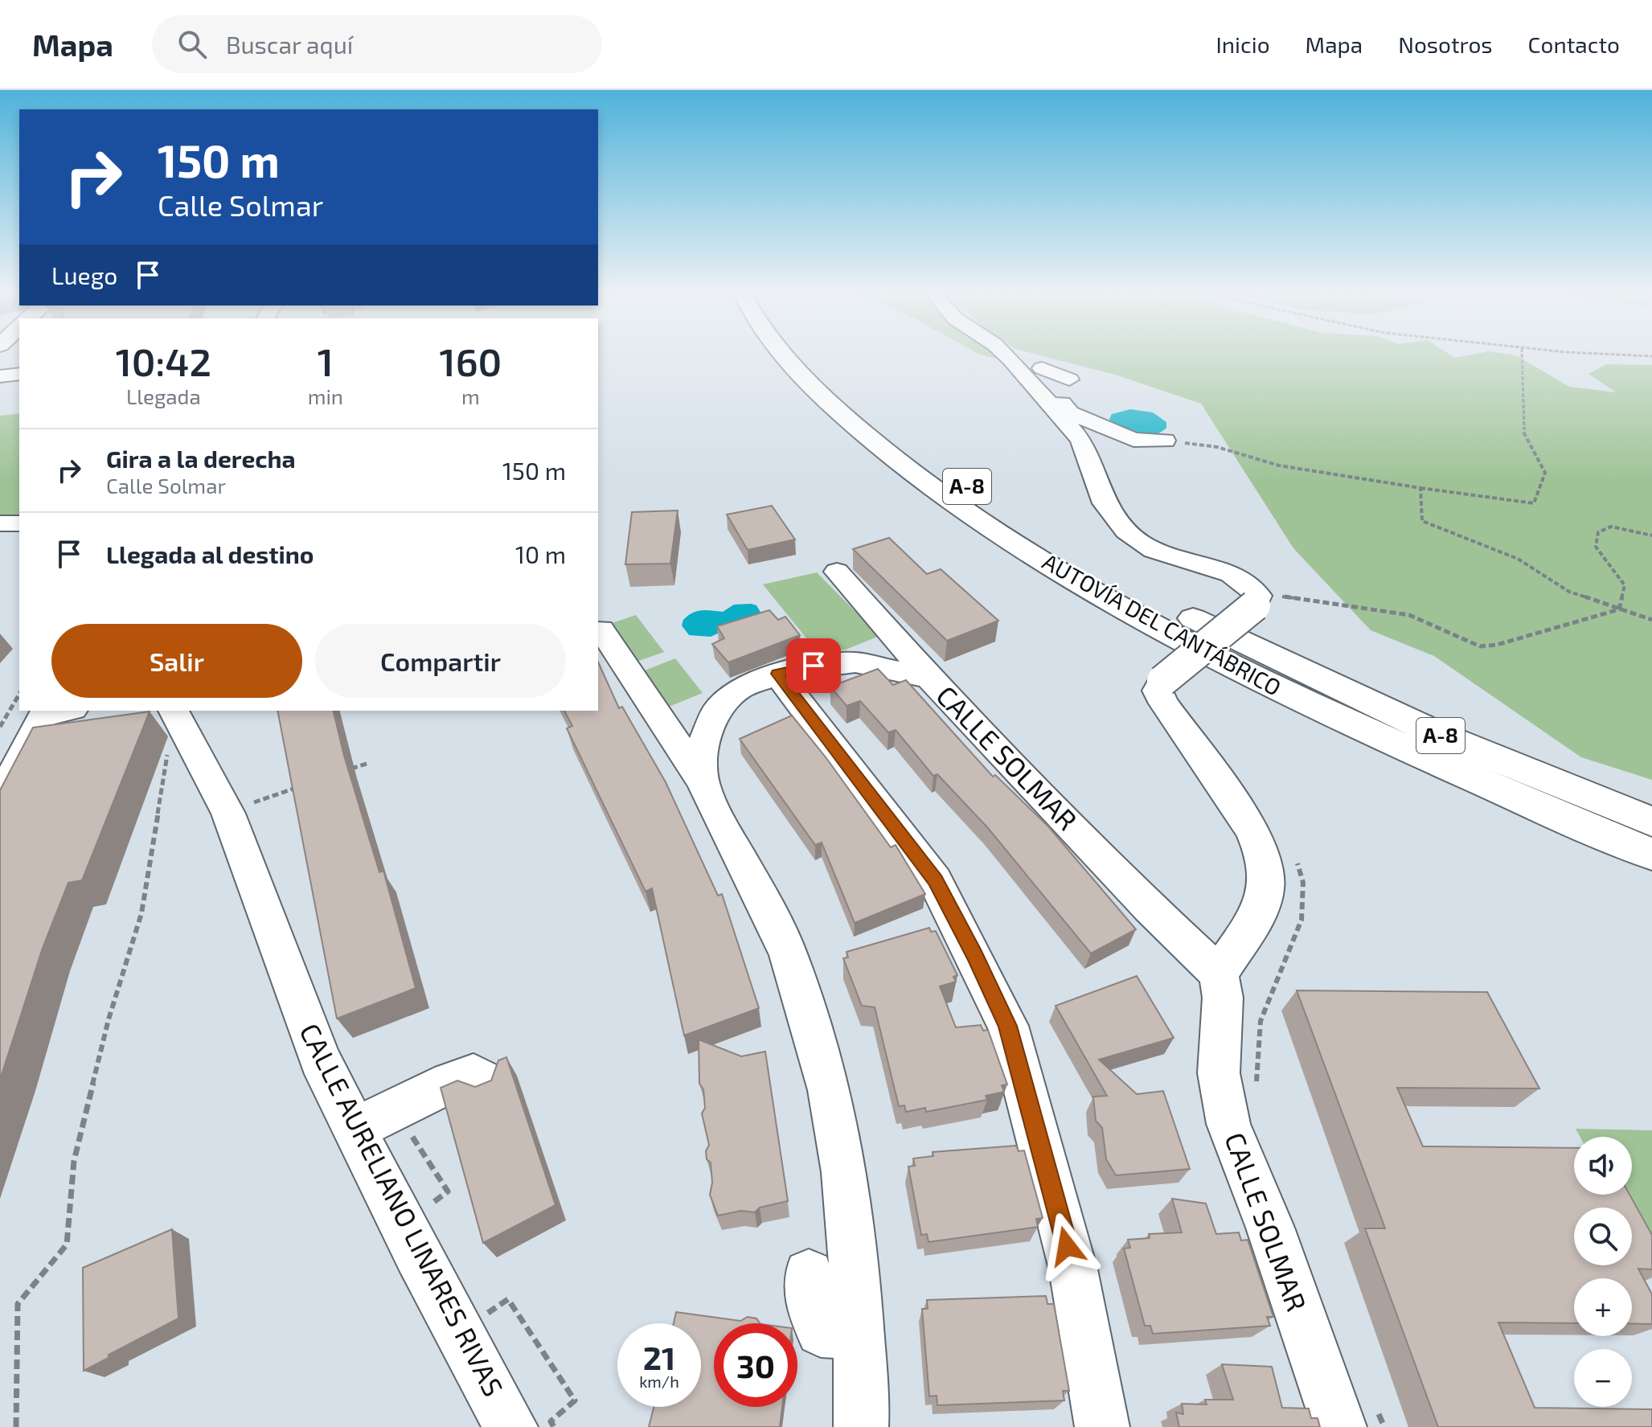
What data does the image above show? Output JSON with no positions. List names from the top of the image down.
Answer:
{
  "streets": {
    "highway": ["A-8", "AUTOVÍA DEL CANTÁBRICO"],
    "street": ["CALLE SOLMAR", "CALLE AURELIANO LINARES RIVAS"]
  },
  "page": {
    "header": "Mapa",
    "search": "Buscar aquí",
    "nav": [
      "Inicio",
      "Mapa",
      "Nosotros",
      "Contacto"
    ],
    "turn": ["150 m", "Calle Solmar"],
    "then": "Luego",
    "eta": [
      "10:42",
      "Llegada",
      "1",
      "min",
      "160",
      "m"
    ],
    "list": [
      {
        "name": "Gira a la derecha",
        "note": "Calle Solmar",
        "value": "150 m"
      },
      {
        "name": "Llegada al destino",
        "value": "10 m"
      }
    ],
    "buttons": ["Salir", "Compartir"],
    "map_buttons": ["+", "−"],
    "speed": "21 km/h",
    "limit": "30"
  }
}
